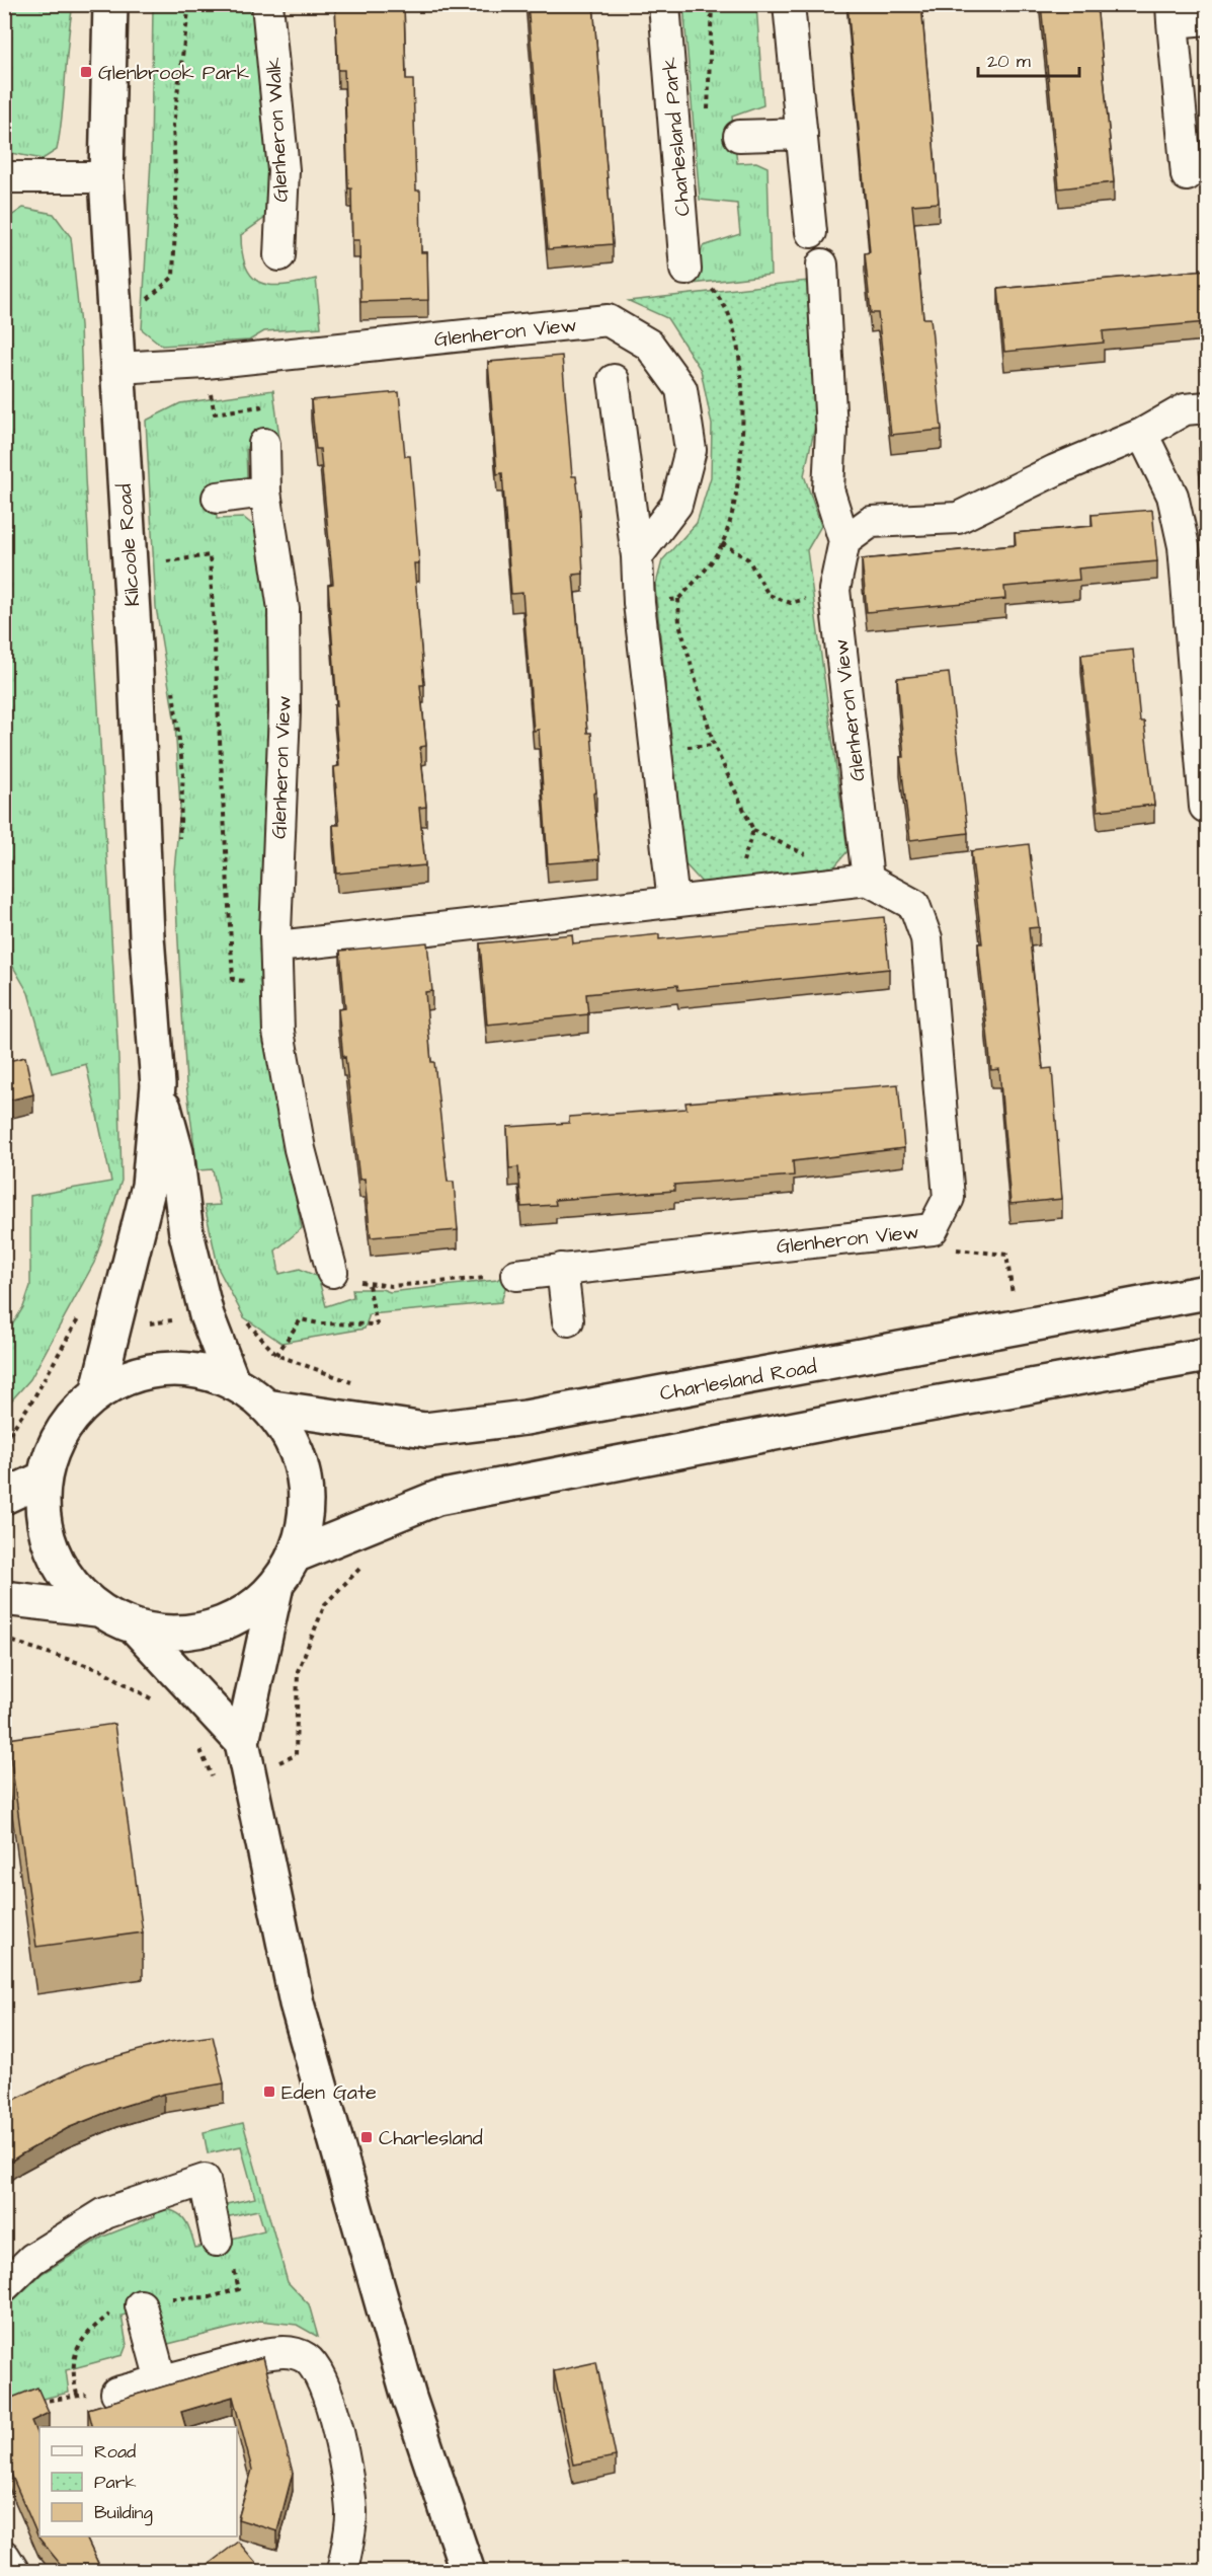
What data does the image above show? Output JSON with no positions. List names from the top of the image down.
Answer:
{
  "streets": {
    "main road": ["Kilcoole Road", "Charlesland Road"],
    "street": ["Glenheron Walk", "Charlesland Park", "Glenheron View"]
  },
  "crossings": [
    ["Glenheron View", "Kilcoole Road"]
  ],
  "places": {
    "transit": ["Glenbrook Park", "Eden Gate", "Charlesland"]
  },
  "legend": ["Road", "Park", "Building"],
  "scale_bar": "20 m"
}
